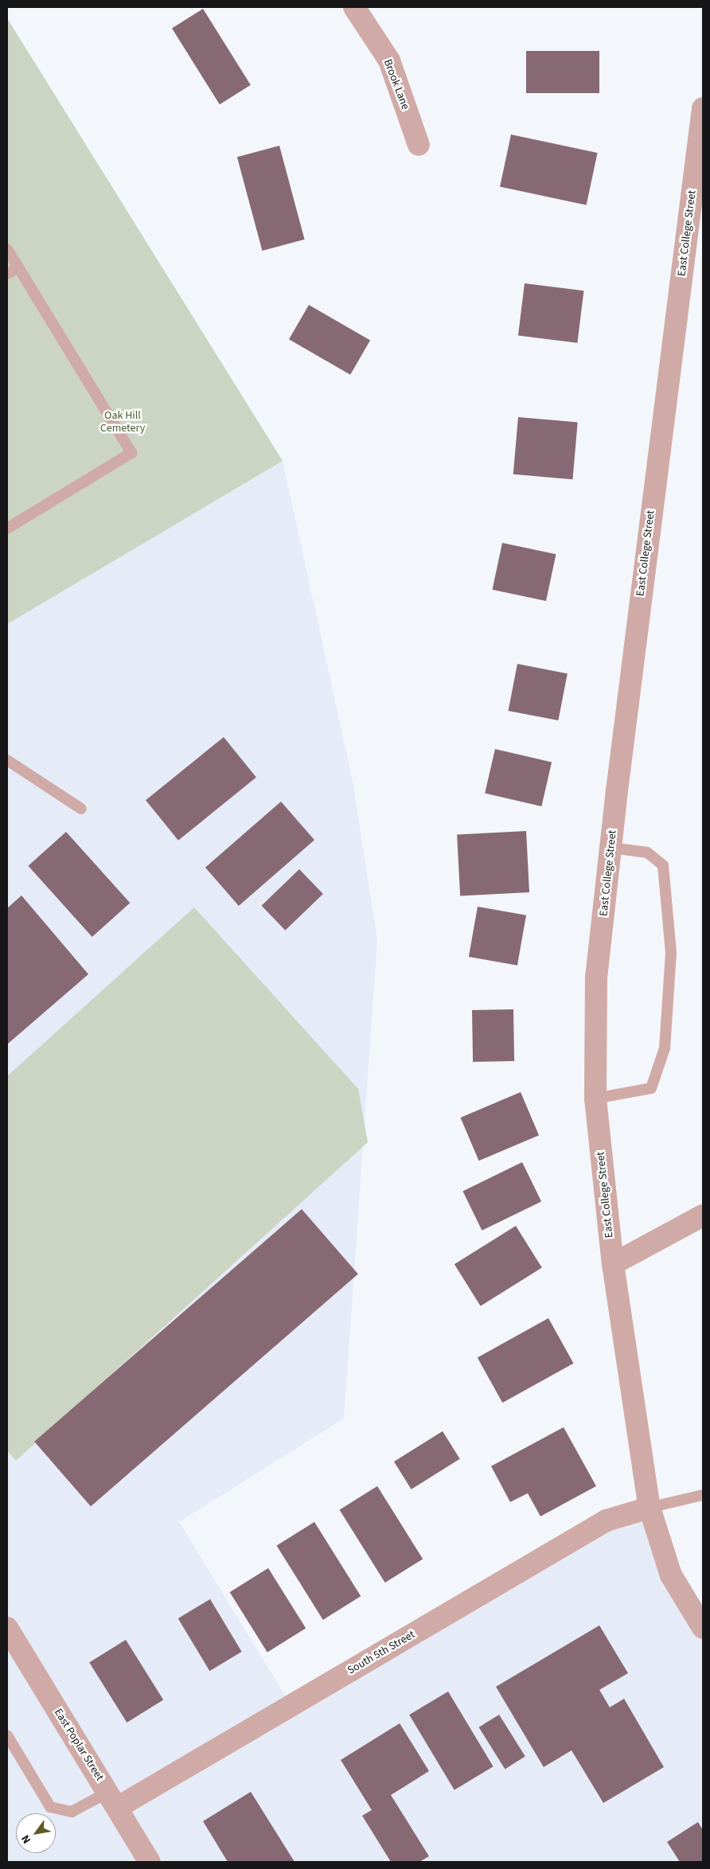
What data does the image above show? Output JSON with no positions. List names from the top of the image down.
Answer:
{
  "streets": {
    "street": [
      "Brook Lane",
      "East College Street",
      "South 5th Street",
      "East Poplar Street"
    ]
  },
  "crossings": [
    ["East College Street", "South 5th Street"],
    ["South 5th Street", "East Poplar Street"]
  ],
  "parks": ["Oak Hill Cemetery"],
  "north": "bottom left"
}
